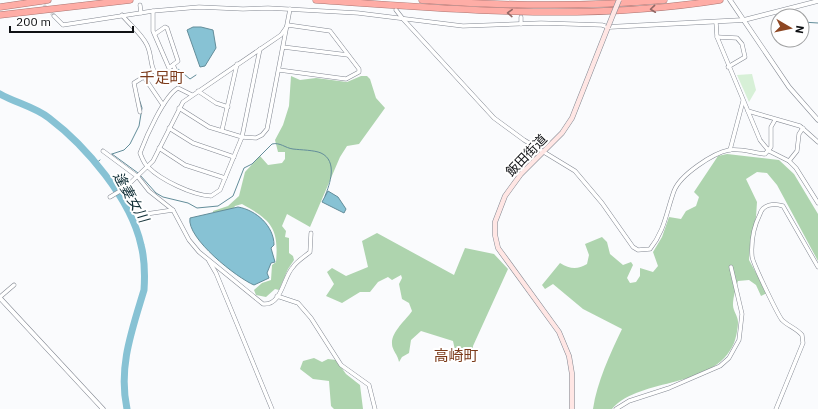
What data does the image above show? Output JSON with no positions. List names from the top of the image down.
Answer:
{
  "streets": {
    "main road": ["飯田街道"]
  },
  "districts": ["千足町", "高崎町"],
  "water": ["逢妻女川"],
  "scale_bar": "200 m",
  "north": "right"
}
